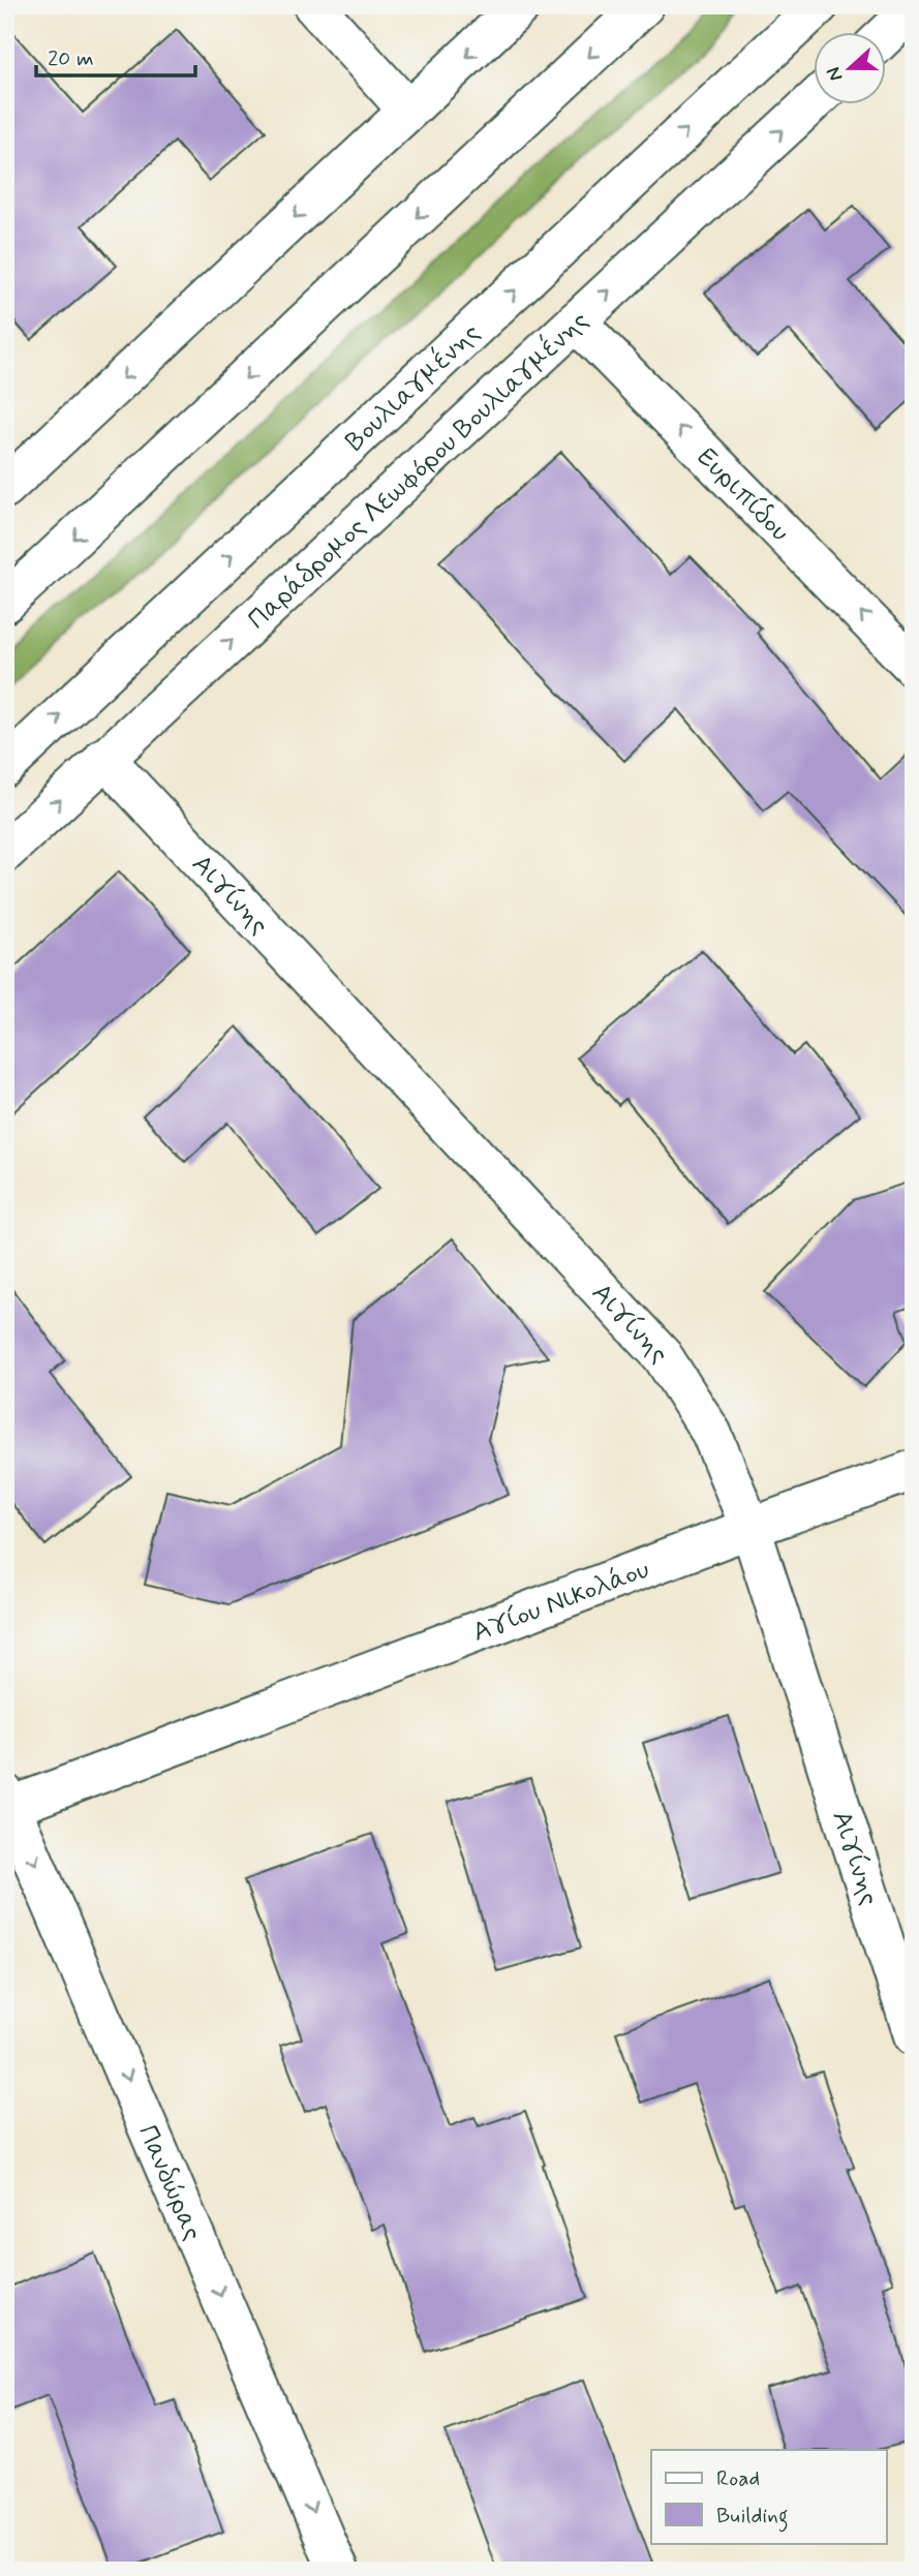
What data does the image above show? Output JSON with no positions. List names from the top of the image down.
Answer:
{
  "streets": {
    "street": [
      "Βουλιαγμένης",
      "Παράδρομος Λεωφόρου Βουλιαγμένης",
      "Ευριπίδου",
      "Αιγίνης",
      "Αγίου Νικολάου",
      "Πανδώρας"
    ]
  },
  "crossings": [
    ["Παράδρομος Λεωφόρου Βουλιαγμένης", "Ευριπίδου"],
    ["Παράδρομος Λεωφόρου Βουλιαγμένης", "Αιγίνης"],
    ["Αιγίνης", "Αγίου Νικολάου"],
    ["Αγίου Νικολάου", "Πανδώρας"]
  ],
  "one_way": ["Ευριπίδου", "Πανδώρας"],
  "legend": ["Road", "Building"],
  "scale_bar": "20 m",
  "north": "left"
}
